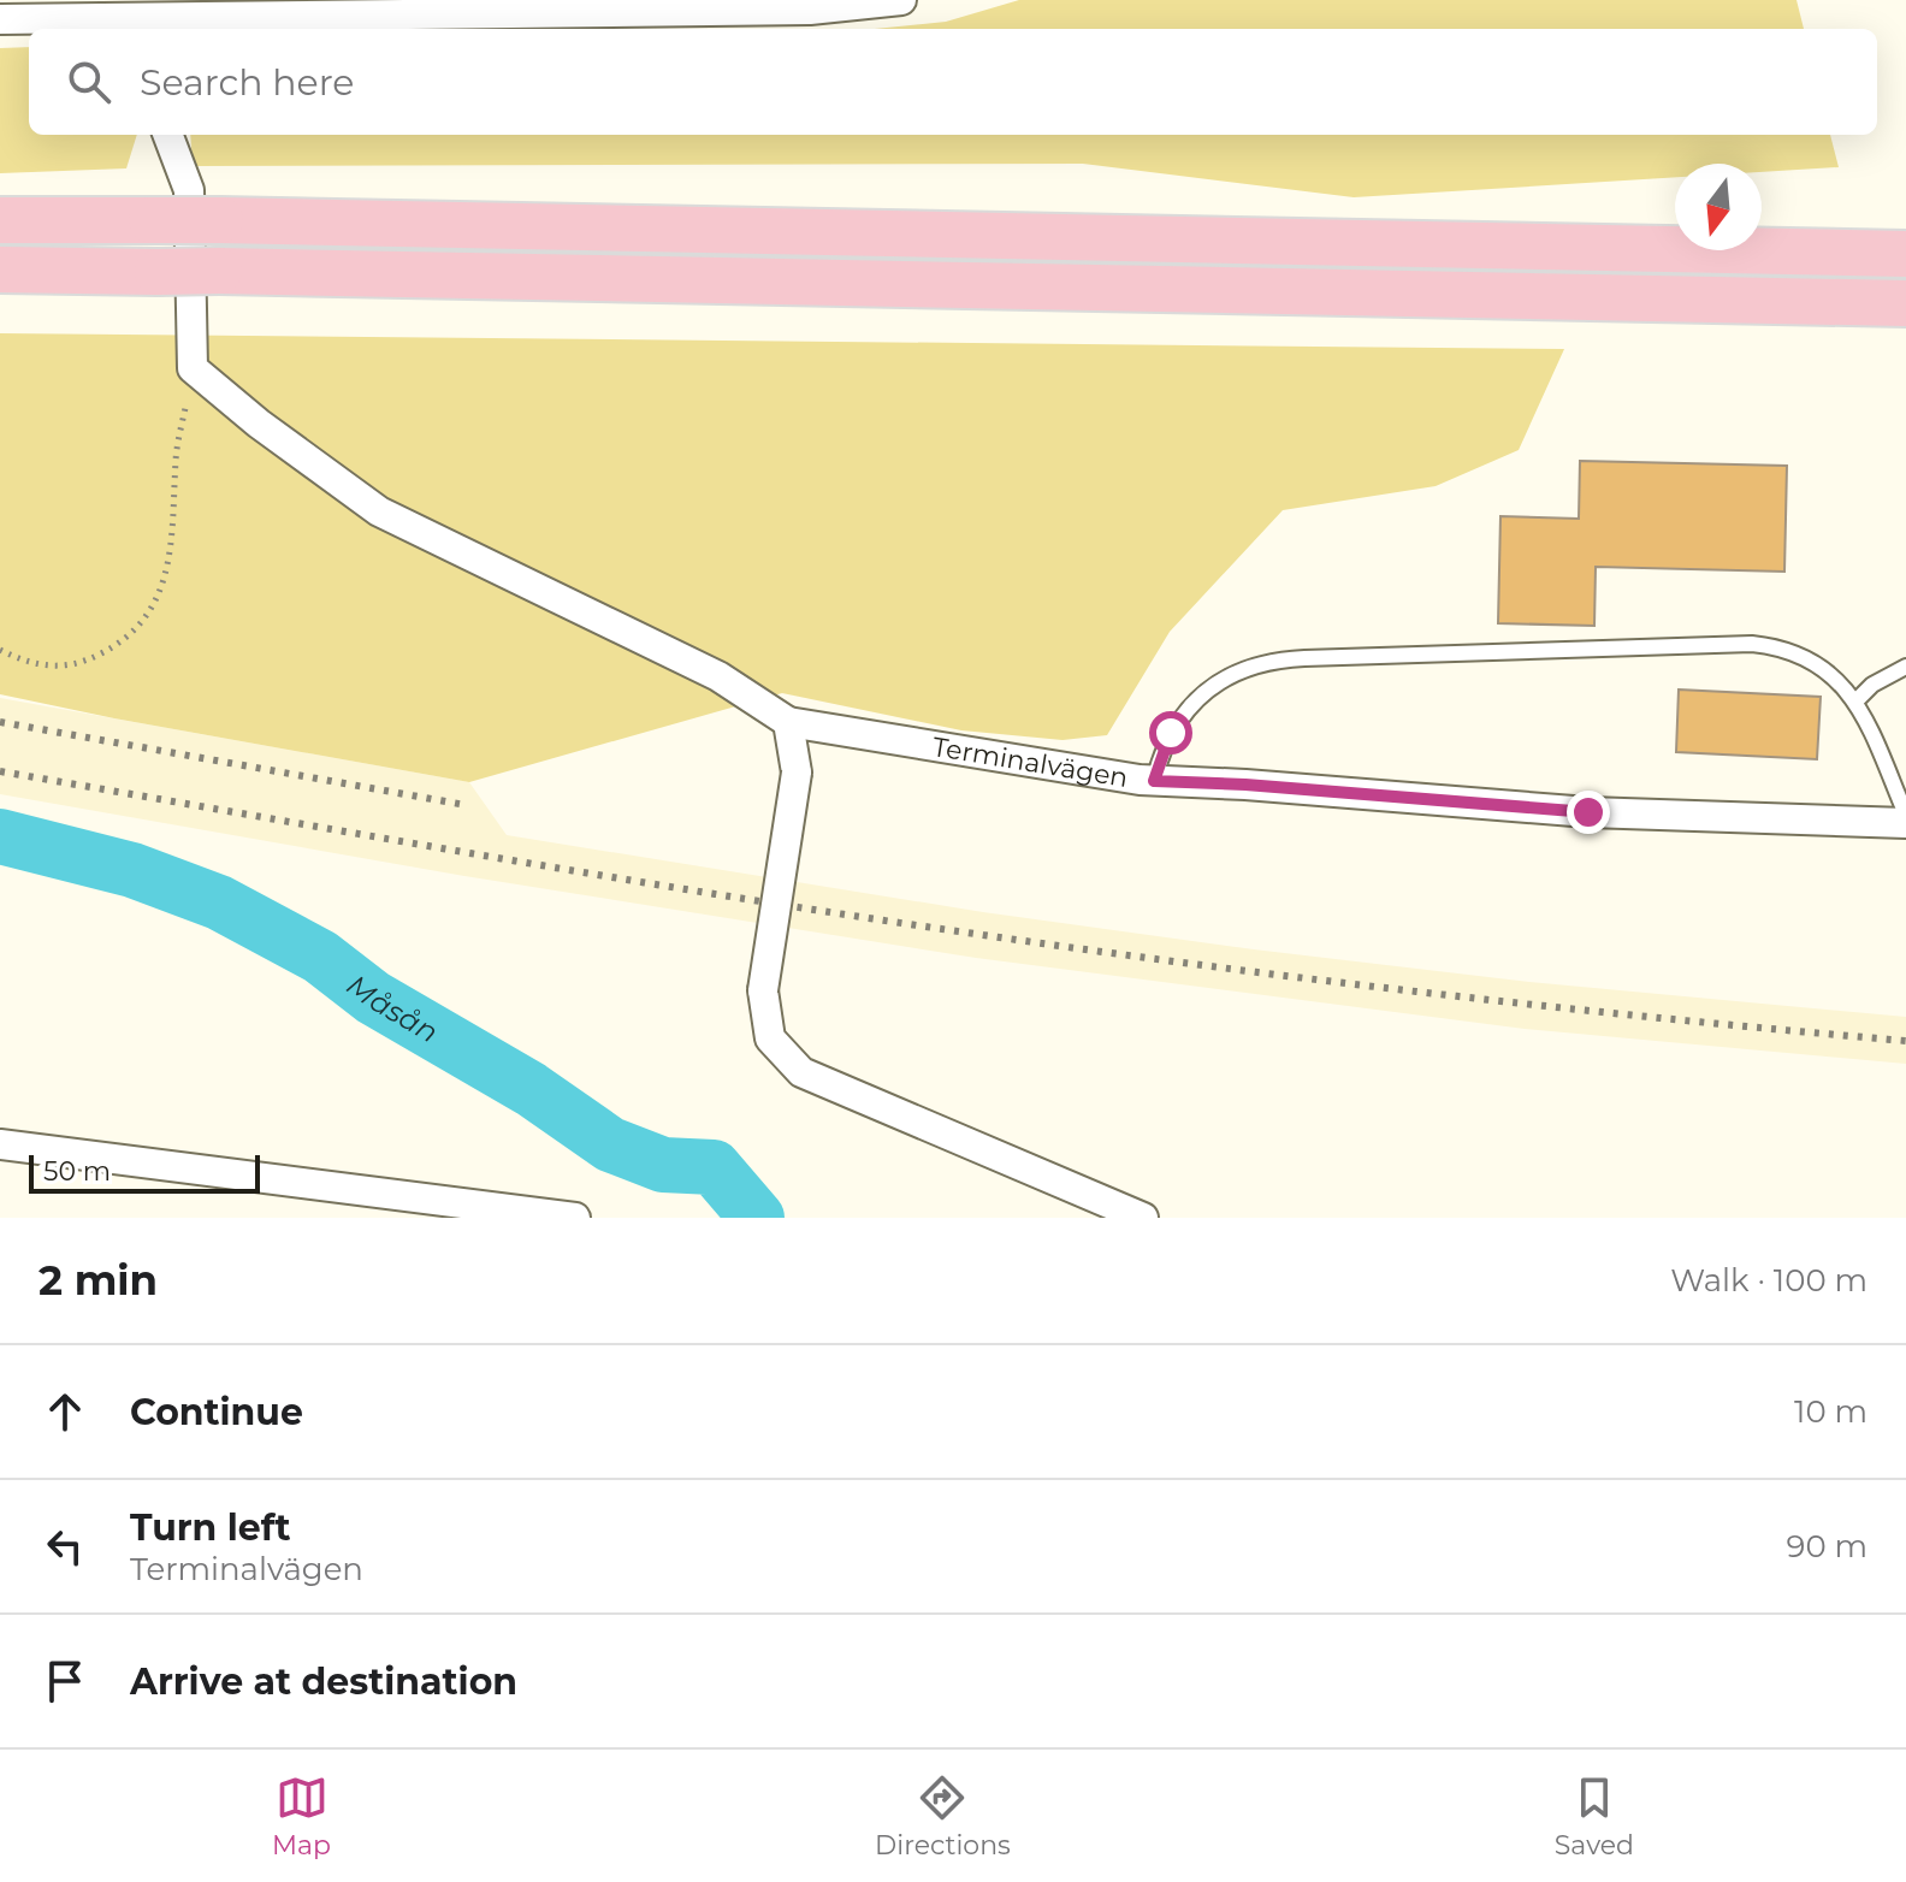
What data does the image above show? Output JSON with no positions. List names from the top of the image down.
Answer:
{
  "streets": {
    "street": ["Terminalvägen"]
  },
  "water": ["Måsån"],
  "scale_bar": "50 m",
  "north": "bottom",
  "page": {
    "search": "Search here",
    "scale": "50 m",
    "heading": ["2 min", "Walk · 100 m"],
    "list": [
      ["Continue", "10 m"],
      ["Turn left", "Terminalvägen", "90 m"],
      "Arrive at destination"
    ],
    "nav": ["Map", "Directions", "Saved"]
  }
}
